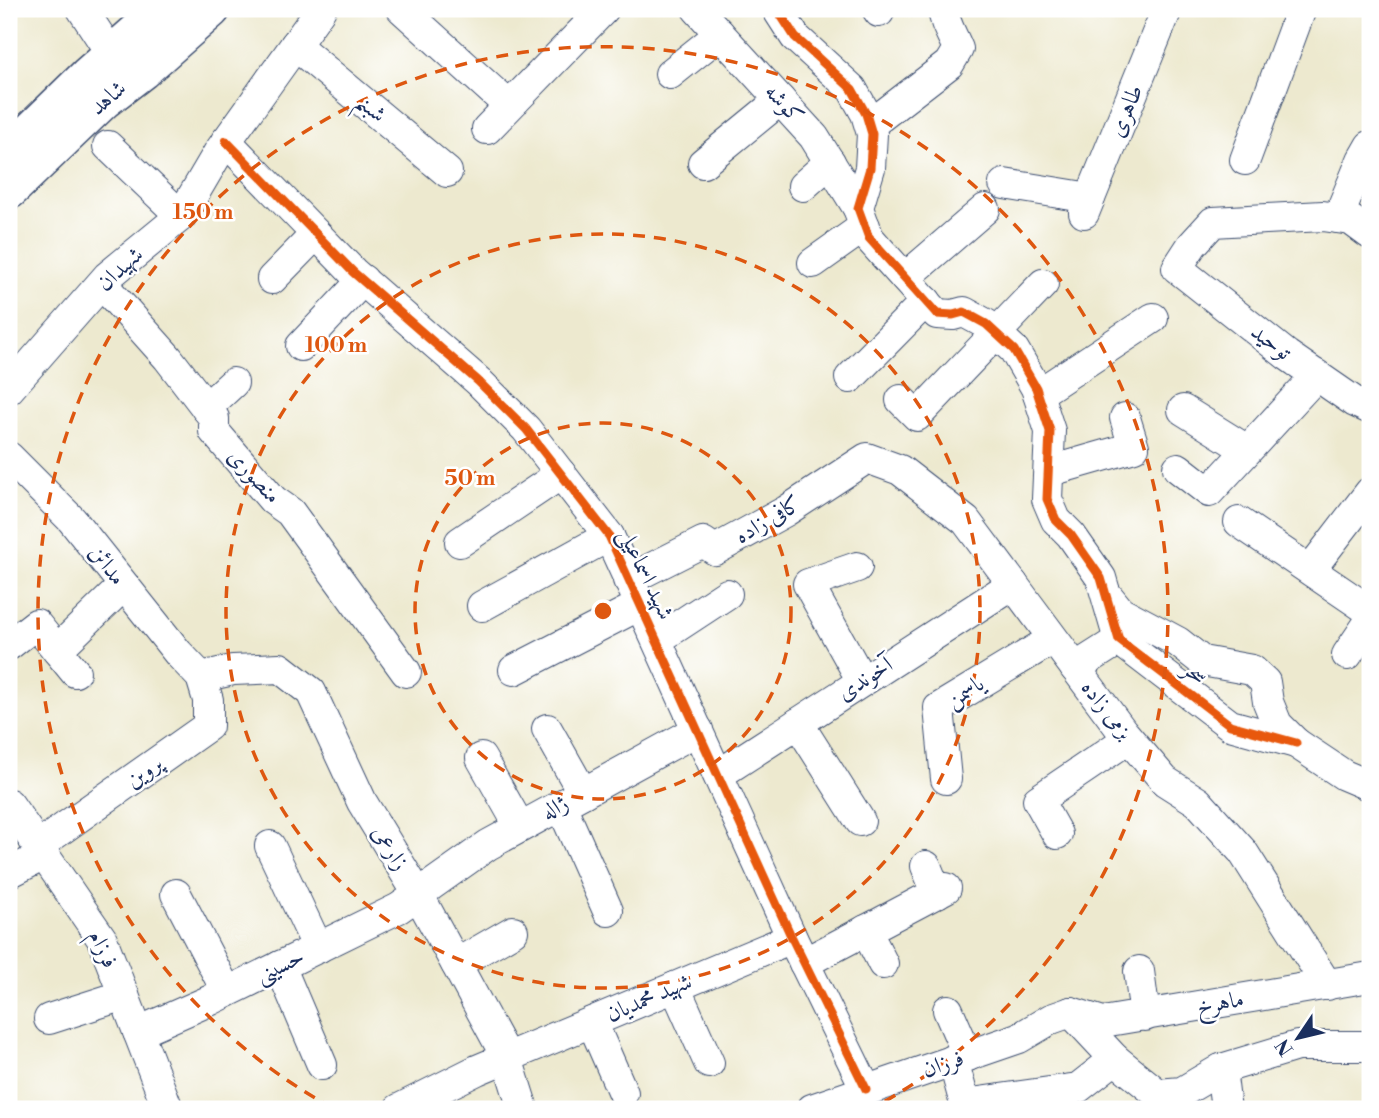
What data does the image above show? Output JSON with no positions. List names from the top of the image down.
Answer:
{
  "streets": {
    "main road": ["شاهد"],
    "street": [
      "کوشه",
      "شبنم",
      "طاهری",
      "شهیدان",
      "توحید",
      "منصوری",
      "کافی زاده",
      "مدائن",
      "شهید اسماعیلی",
      "سحر",
      "آخوندی",
      "یاسمن",
      "بزمی زاده",
      "پروین",
      "ژاله",
      "زارعی",
      "فرزام",
      "حسینی",
      "شهید محمدیان",
      "ماهرخ",
      "فرزان"
    ]
  },
  "crossings": [
    ["شبنم", "شهیدان"],
    ["شهیدان", "منصوری"],
    ["شهیدان", "شهید اسماعیلی"],
    ["کافی زاده", "شهید اسماعیلی"],
    ["کافی زاده", "بزمی زاده"],
    ["مدائن", "پروین"],
    ["مدائن", "زارعی"],
    ["شهید اسماعیلی", "آخوندی"],
    ["شهید اسماعیلی", "ژاله"],
    ["شهید اسماعیلی", "شهید محمدیان"],
    ["شهید اسماعیلی", "فرزان"],
    ["آخوندی", "بزمی زاده"],
    ["یاسمن", "بزمی زاده"],
    ["بزمی زاده", "ماهرخ"],
    ["پروین", "زارعی"],
    ["پروین", "فرزام"],
    ["ژاله", "زارعی"],
    ["ژاله", "حسینی"],
    ["زارعی", "حسینی"],
    ["زارعی", "شهید محمدیان"],
    ["فرزام", "حسینی"],
    ["ماهرخ", "فرزان"]
  ],
  "north": "bottom left",
  "rings": ["150 m", "100 m", "50 m"]
}
